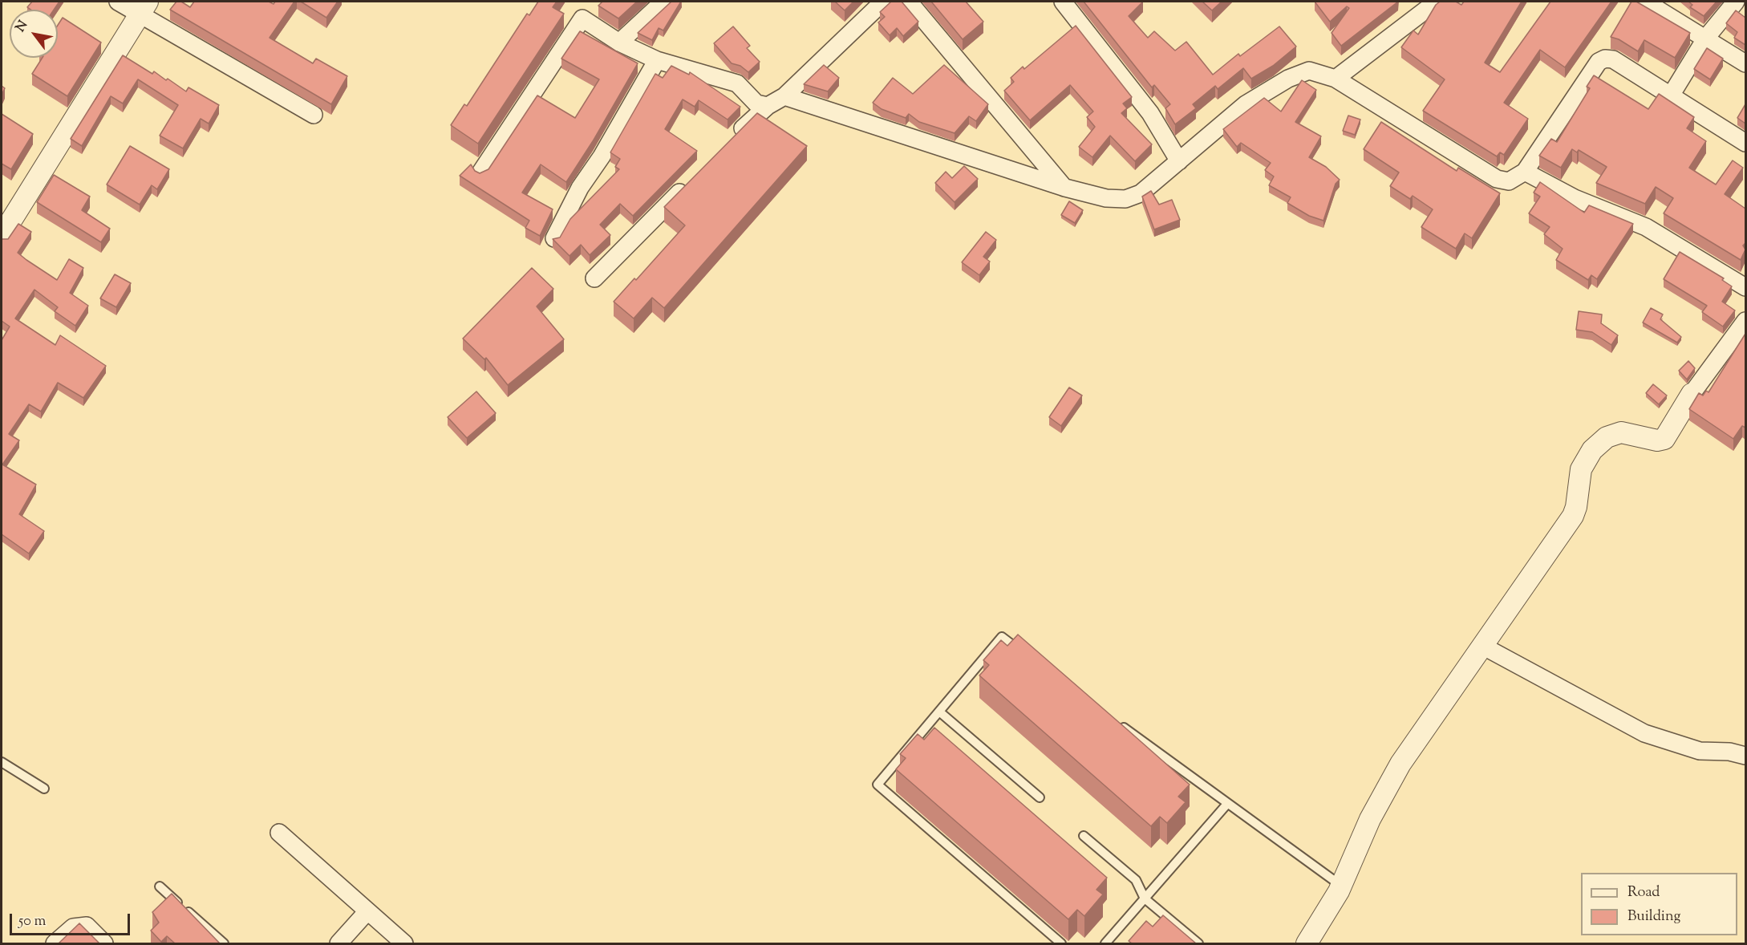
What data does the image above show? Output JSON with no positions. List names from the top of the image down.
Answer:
{
  "legend": ["Road", "Building"],
  "scale_bar": "50 m",
  "north": "top left"
}
